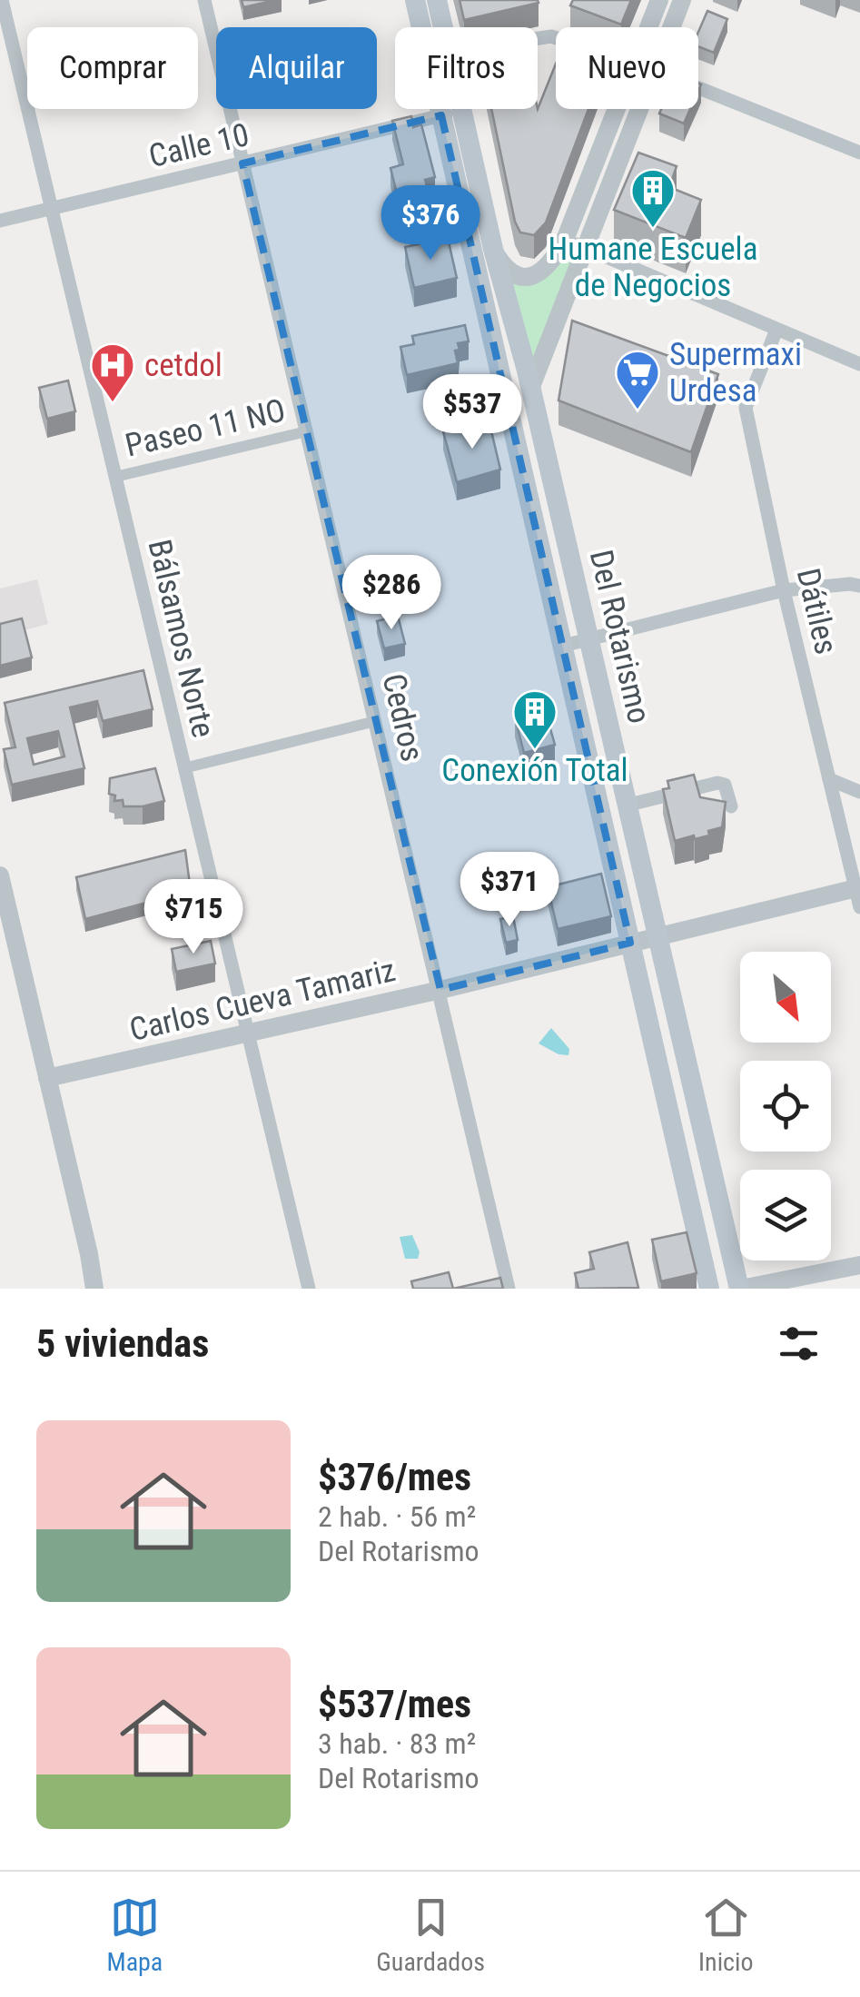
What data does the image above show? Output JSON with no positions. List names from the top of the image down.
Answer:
{
  "streets": {
    "main road": ["Del Rotarismo"],
    "street": [
      "Calle 10",
      "Paseo 11 NO",
      "Dátiles",
      "Bálsamos Norte",
      "Cedros",
      "Carlos Cueva Tamariz"
    ]
  },
  "crossings": [
    ["Calle 10", "Del Rotarismo"],
    ["Calle 10", "Bálsamos Norte"],
    ["Calle 10", "Cedros"],
    ["Paseo 11 NO", "Bálsamos Norte"],
    ["Paseo 11 NO", "Cedros"],
    ["Dátiles", "Carlos Cueva Tamariz"],
    ["Del Rotarismo", "Carlos Cueva Tamariz"],
    ["Bálsamos Norte", "Carlos Cueva Tamariz"],
    ["Cedros", "Carlos Cueva Tamariz"]
  ],
  "places": {
    "building": ["Humane Escuela de Negocios", "Conexión Total"],
    "hospital": ["cetdol"],
    "supermarket": ["Supermaxi Urdesa"]
  },
  "north": "bottom right",
  "page": {
    "chip": [
      "Comprar",
      "Alquilar",
      "Filtros",
      "Nuevo"
    ],
    "price": [
      "$376",
      "$537",
      "$286",
      "$371",
      "$715"
    ],
    "heading": "5 viviendas",
    "list": [
      {
        "name": "$376/mes",
        "note": "2 hab. · 56 m² · Del Rotarismo"
      },
      {
        "name": "$537/mes",
        "note": "3 hab. · 83 m² · Del Rotarismo"
      }
    ],
    "tabs": ["Mapa", "Guardados", "Inicio"]
  }
}
